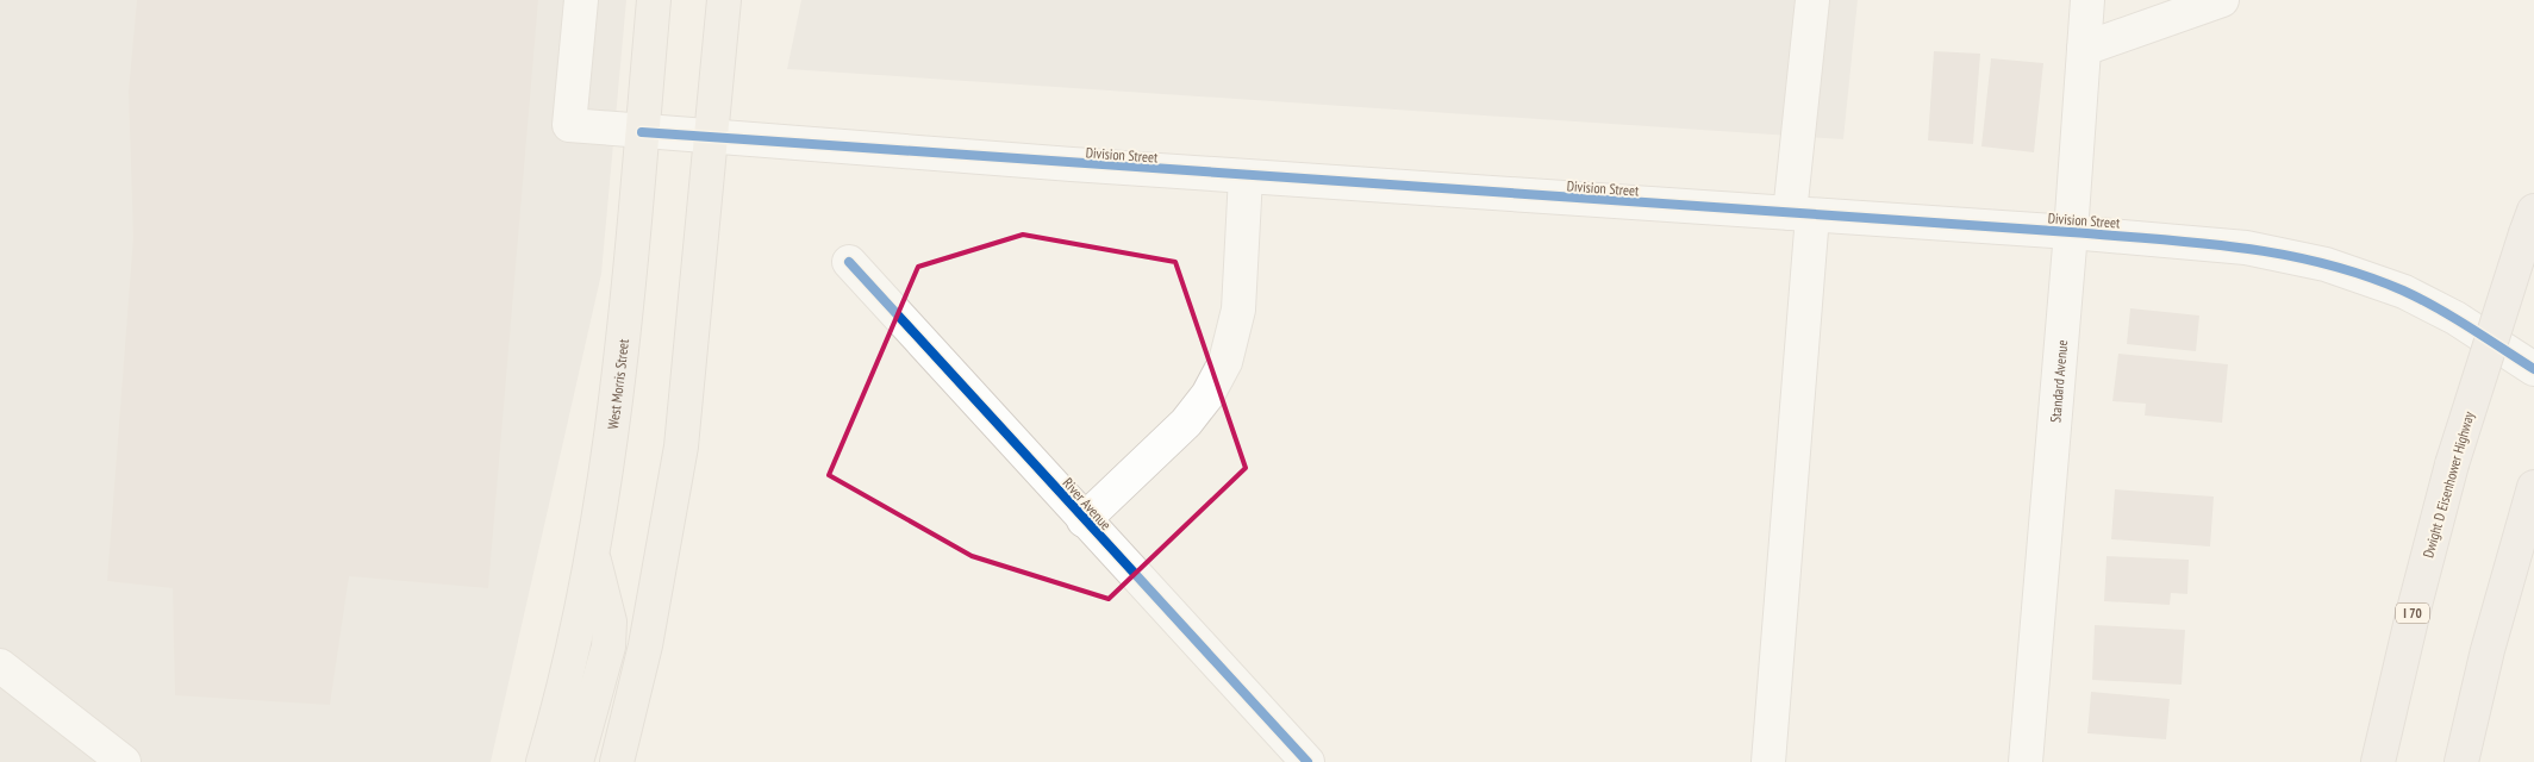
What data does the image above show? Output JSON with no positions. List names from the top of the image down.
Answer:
{
  "streets": {
    "highway": ["Dwight D Eisenhower Highway", "I 70"],
    "main road": ["West Morris Street"],
    "street": ["Division Street", "Standard Avenue", "River Avenue"]
  },
  "crossings": [
    ["Division Street", "Standard Avenue"],
    ["Division Street", "West Morris Street"]
  ]
}
